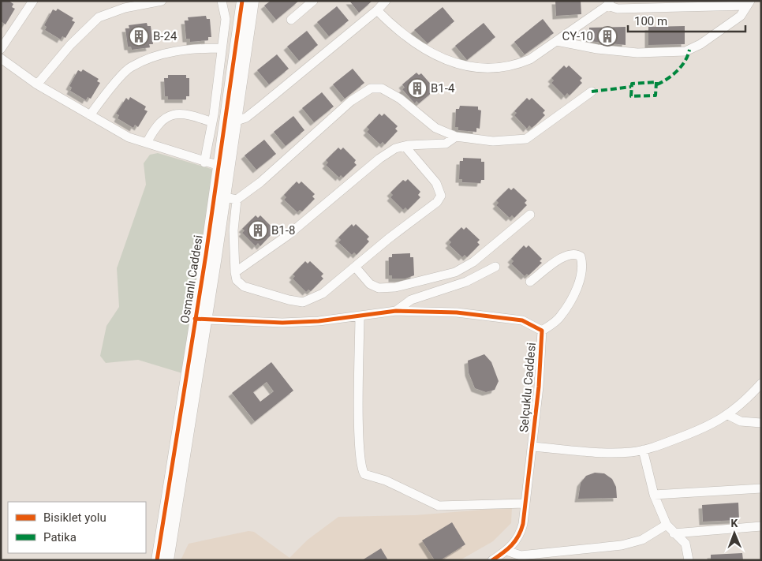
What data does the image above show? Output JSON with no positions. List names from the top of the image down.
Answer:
{
  "streets": {
    "street": ["Osmanlı Caddesi", "Selçuklu Caddesi"]
  },
  "crossings": [
    ["Osmanlı Caddesi", "Selçuklu Caddesi"]
  ],
  "places": {
    "building": [
      "B-24",
      "CY-10",
      "B1-4",
      "B1-8"
    ]
  },
  "legend": ["Bisiklet yolu", "Patika"],
  "scale_bar": "100 m",
  "north": "top"
}
